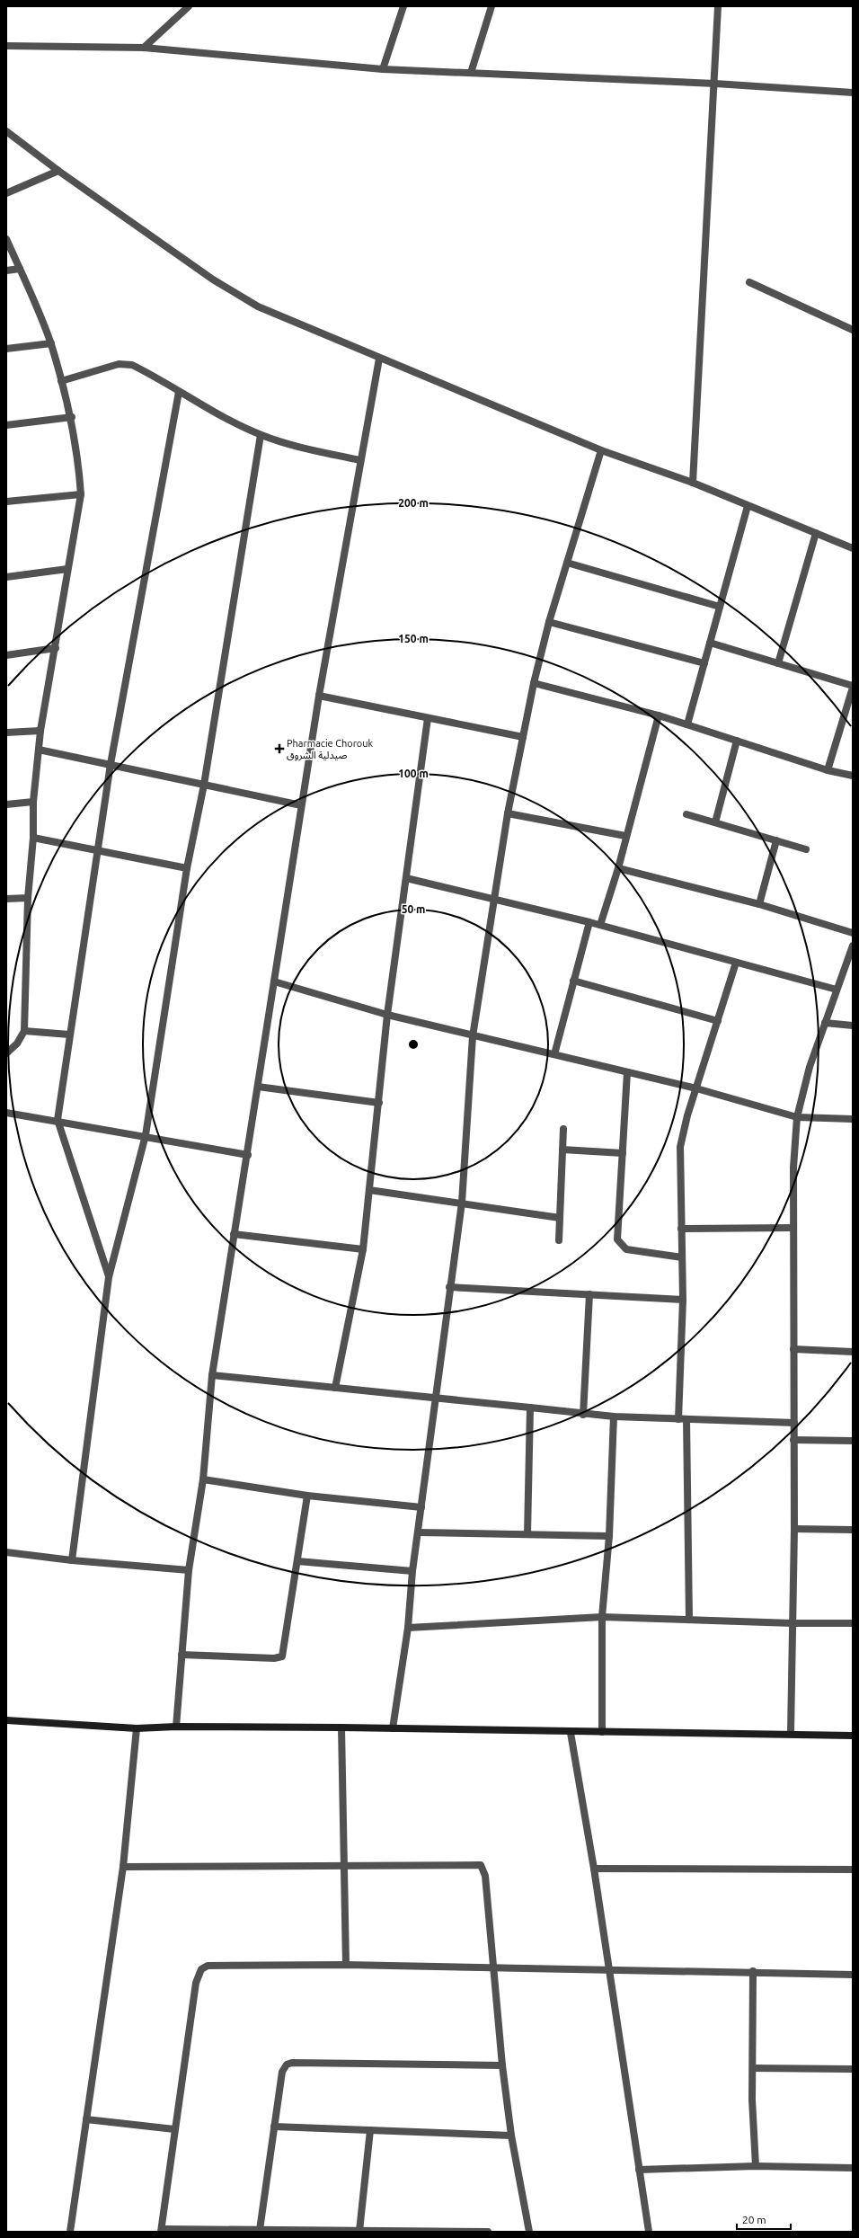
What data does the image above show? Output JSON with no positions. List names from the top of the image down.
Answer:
{
  "places": {
    "health": ["Pharmacie Chorouk صيدلية الشروق"]
  },
  "scale_bar": "20 m",
  "rings": [
    "200 m",
    "150 m",
    "100 m",
    "50 m"
  ]
}
